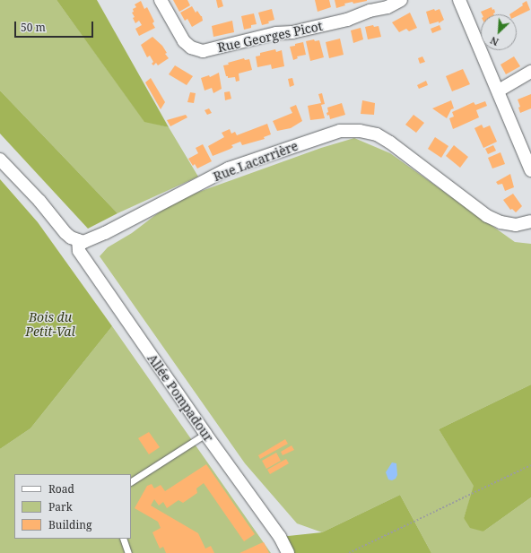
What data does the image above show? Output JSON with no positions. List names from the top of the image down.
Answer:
{
  "streets": {
    "street": ["Rue Georges Picot", "Rue Lacarrière", "Allée Pompadour"]
  },
  "crossings": [
    ["Rue Lacarrière", "Allée Pompadour"]
  ],
  "parks": ["Bois du Petit-Val"],
  "legend": ["Road", "Park", "Building"],
  "scale_bar": "50 m",
  "north": "bottom left"
}
